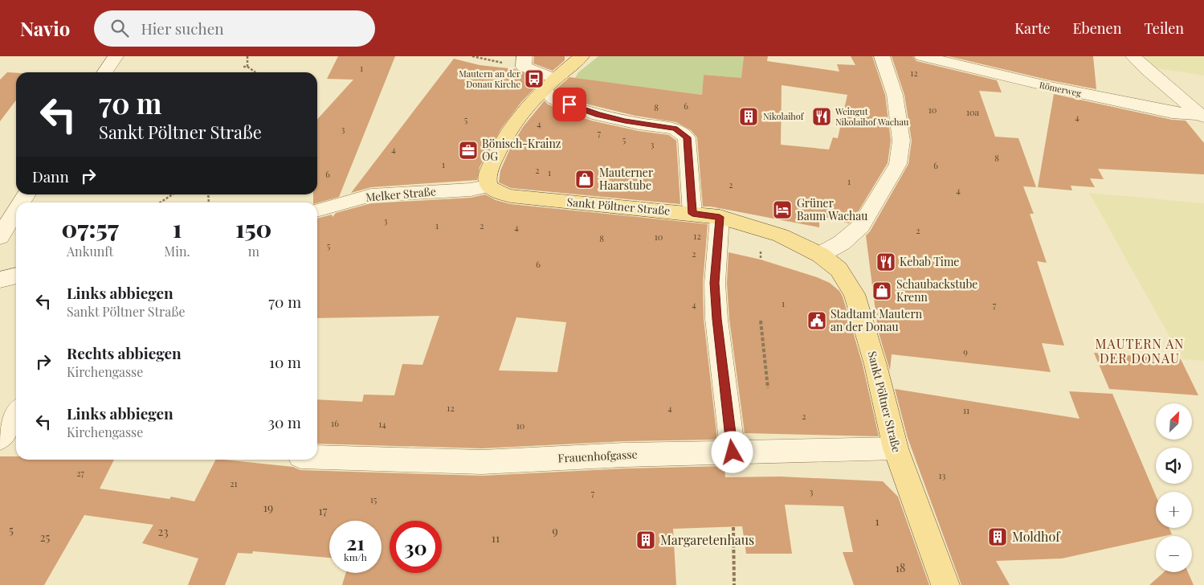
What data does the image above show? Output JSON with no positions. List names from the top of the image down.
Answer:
{
  "streets": {
    "main road": ["Sankt Pöltner Straße"],
    "street": ["Römerweg", "Melker Straße", "Frauenhofgasse"]
  },
  "crossings": [
    ["Melker Straße", "Sankt Pöltner Straße"],
    ["Sankt Pöltner Straße", "Frauenhofgasse"]
  ],
  "districts": ["MAUTERN AN DER DONAU"],
  "places": {
    "bus stop": ["Mautern an der Donau Kirche"],
    "building": ["Nikolaihof", "Moldhof", "Margaretenhaus"],
    "restaurant": ["Weingut Nikolaihof Wachau", "Kebab Time"],
    "office": ["Bönisch-Krainz OG"],
    "shop": ["Mauterner Haarstube", "Schaubackstube Krenn"],
    "hotel": ["Grüner Baum Wachau"],
    "public building": ["Stadtamt Mautern an der Donau"]
  },
  "house_numbers": [
    "1",
    "12",
    "6",
    "8",
    "10",
    "10a",
    "4",
    "5",
    "4",
    "3",
    "7",
    "5",
    "3",
    "4",
    "8",
    "1",
    "6",
    "2",
    "1",
    "6",
    "1",
    "2",
    "4",
    "3",
    "1",
    "2",
    "4",
    "2",
    "12",
    "10",
    "8",
    "5",
    "2",
    "6",
    "1",
    "4",
    "7",
    "9",
    "12",
    "4",
    "11",
    "2",
    "16",
    "14",
    "10",
    "27",
    "13",
    "21",
    "3",
    "7",
    "15",
    "19",
    "17",
    "1",
    "5",
    "9",
    "23",
    "25",
    "11",
    "18"
  ],
  "north": "top right",
  "page": {
    "header": "Navio",
    "search": "Hier suchen",
    "nav": ["Karte", "Ebenen", "Teilen"],
    "turn": ["70 m", "Sankt Pöltner Straße"],
    "then": "Dann",
    "eta": [
      "07:57",
      "Ankunft",
      "1",
      "Min.",
      "150",
      "m"
    ],
    "list": [
      {
        "name": "Links abbiegen",
        "note": "Sankt Pöltner Straße",
        "value": "70 m"
      },
      {
        "name": "Rechts abbiegen",
        "note": "Kirchengasse",
        "value": "10 m"
      },
      {
        "name": "Links abbiegen",
        "note": "Kirchengasse",
        "value": "30 m"
      }
    ],
    "map_buttons": ["+", "−"],
    "speed": "21 km/h",
    "limit": "30"
  }
}
